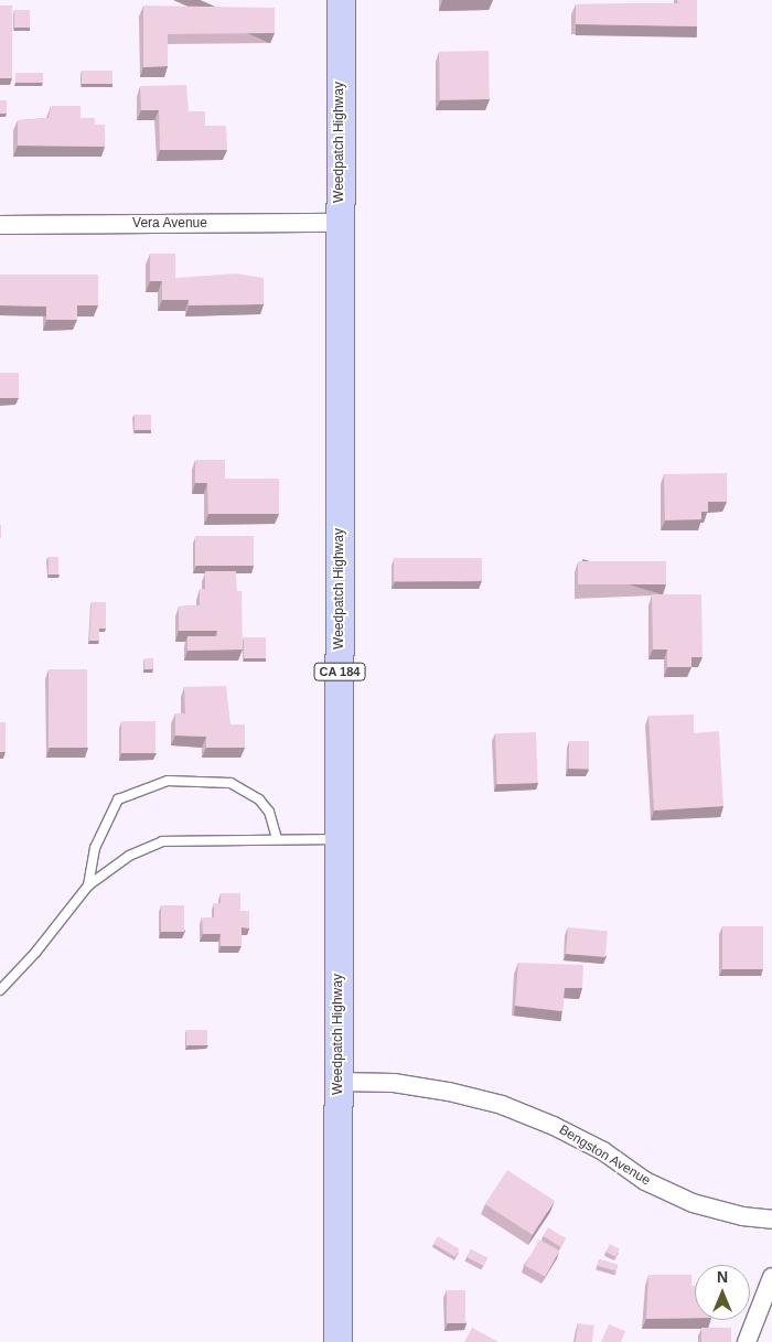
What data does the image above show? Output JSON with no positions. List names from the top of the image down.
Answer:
{
  "streets": {
    "main road": ["Weedpatch Highway", "CA 184"],
    "street": ["Vera Avenue", "Bengston Avenue"]
  },
  "crossings": [
    ["Weedpatch Highway", "Vera Avenue"],
    ["Weedpatch Highway", "Bengston Avenue"]
  ],
  "north": "top"
}
